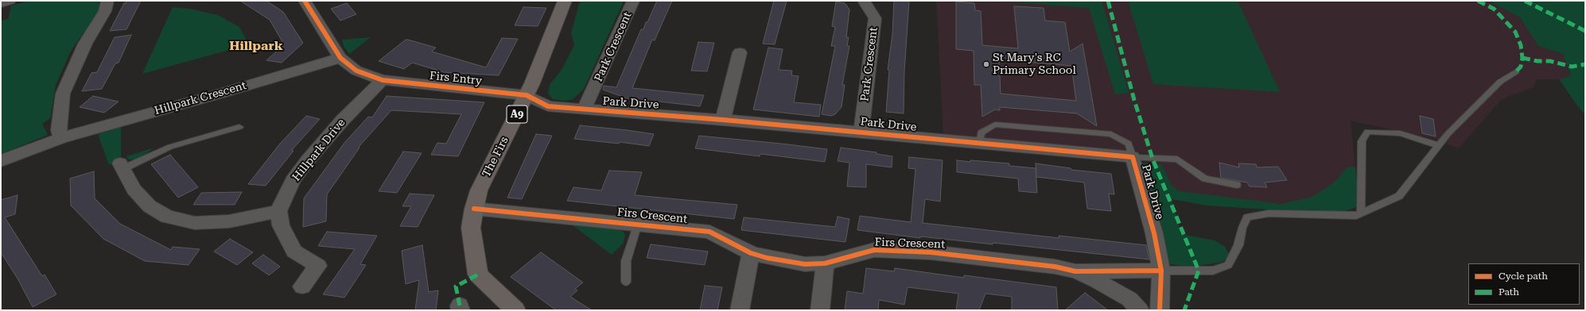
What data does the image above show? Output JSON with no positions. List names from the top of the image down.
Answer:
{
  "streets": {
    "main road": ["A9", "The Firs"],
    "street": [
      "Park Crescent",
      "Firs Entry",
      "Hillpark Crescent",
      "Park Drive",
      "Hillpark Drive",
      "Firs Crescent"
    ]
  },
  "crossings": [
    ["Park Crescent", "Park Drive"],
    ["Firs Entry", "Hillpark Crescent"],
    ["Firs Entry", "Park Drive"],
    ["Firs Entry", "Hillpark Drive"],
    ["Firs Entry", "The Firs"],
    ["Park Drive", "The Firs"],
    ["Park Drive", "Firs Crescent"],
    ["The Firs", "Firs Crescent"]
  ],
  "districts": ["Hillpark"],
  "places": ["St Mary's RC Primary School"],
  "legend": ["Cycle path", "Path"]
}
